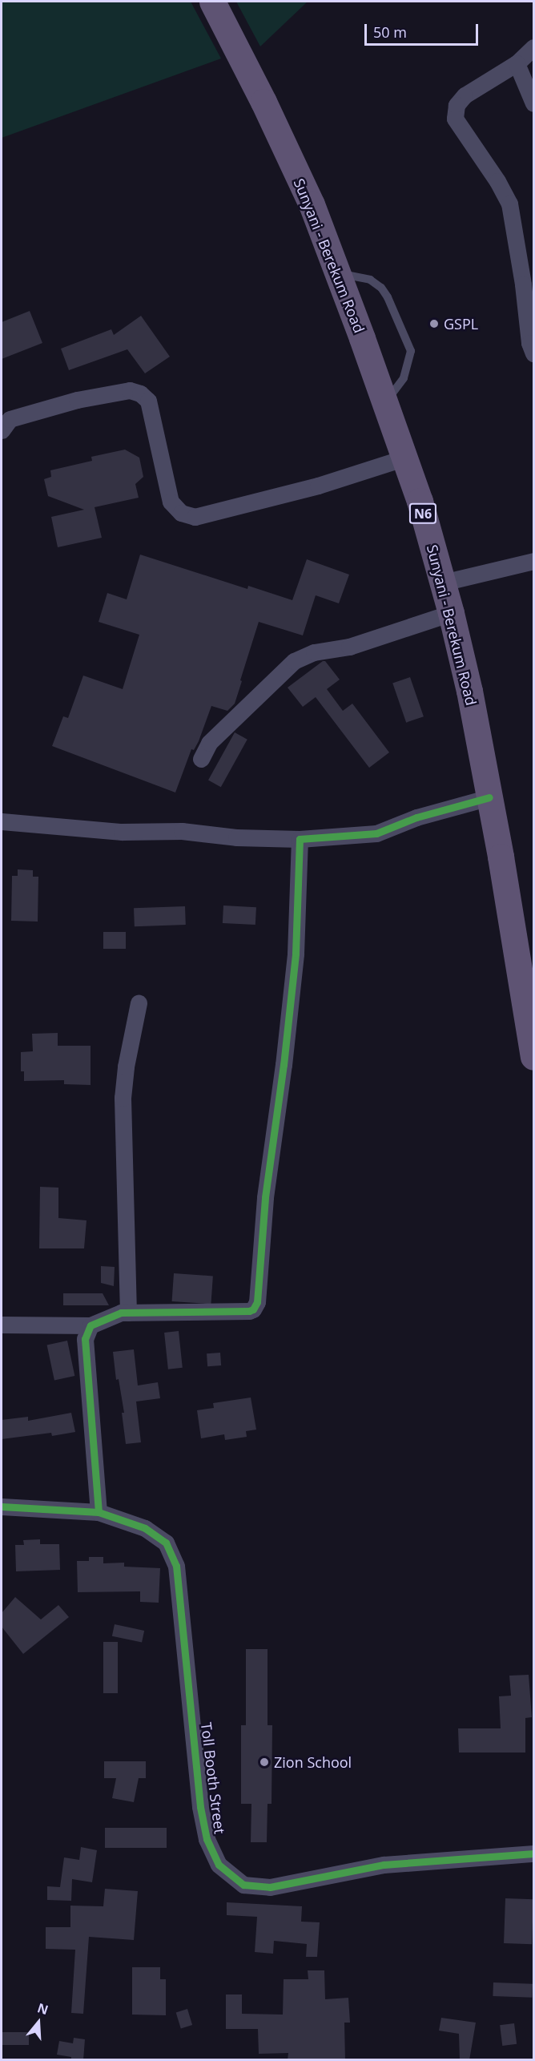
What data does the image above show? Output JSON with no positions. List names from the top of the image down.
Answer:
{
  "streets": {
    "main road": ["Sunyani - Berekum Road", "N6"],
    "street": ["Toll Booth Street"]
  },
  "places": ["GSPL", "Zion School"],
  "scale_bar": "50 m",
  "north": "top"
}
